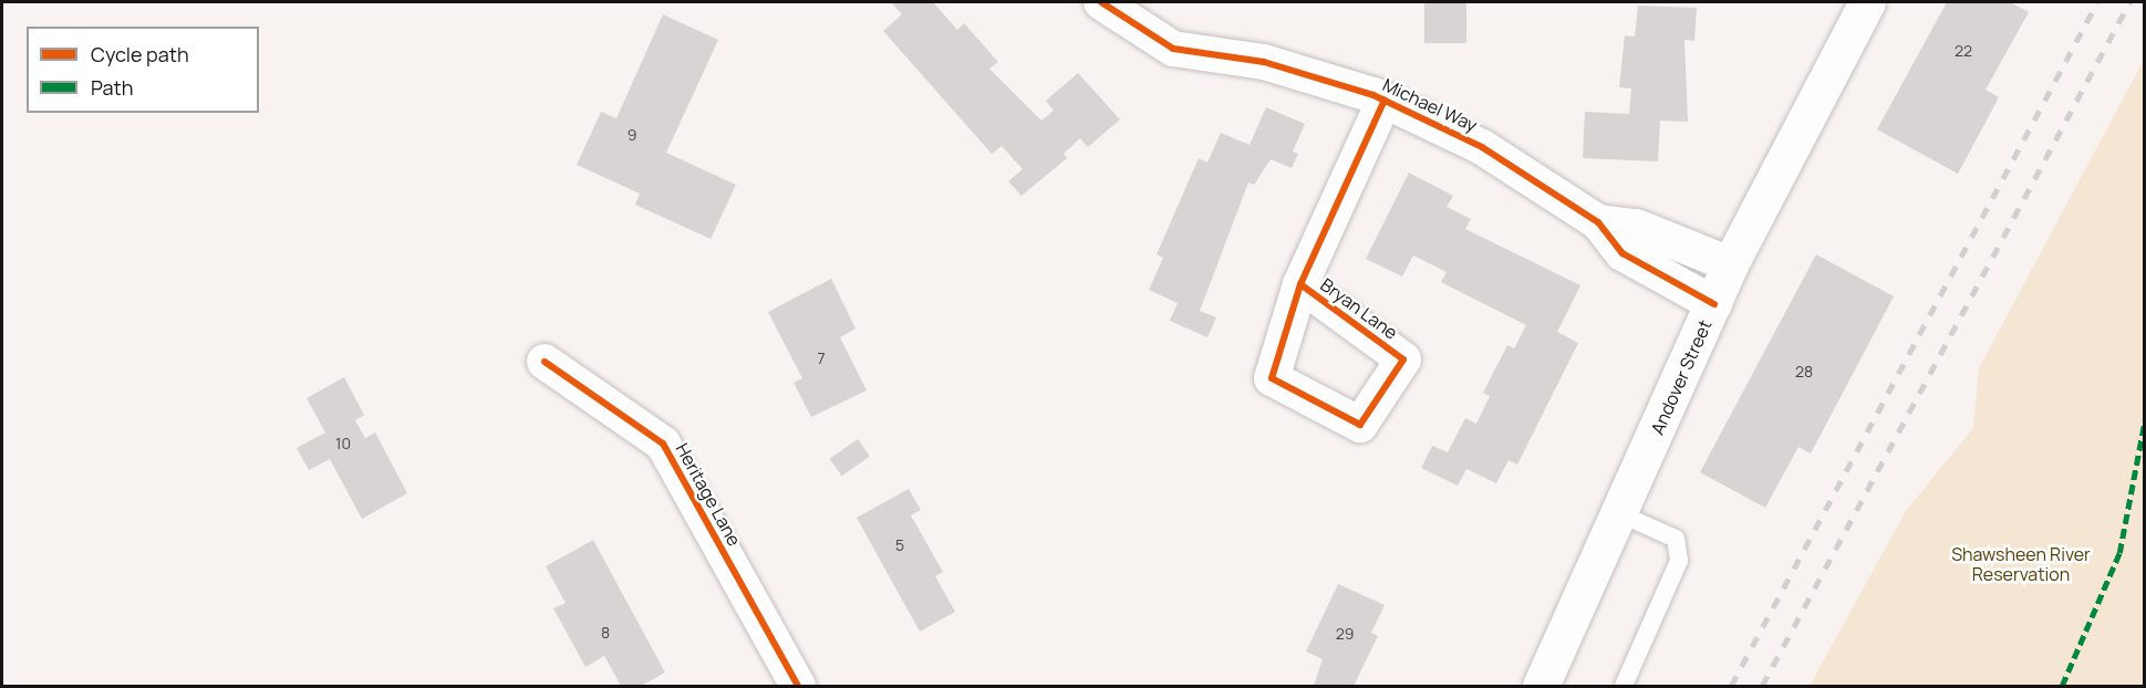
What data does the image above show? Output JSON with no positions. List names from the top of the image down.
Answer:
{
  "streets": {
    "main road": ["Andover Street"],
    "street": ["Michael Way", "Bryan Lane", "Heritage Lane"]
  },
  "crossings": [
    ["Michael Way", "Bryan Lane"],
    ["Michael Way", "Andover Street"]
  ],
  "parks": ["Shawsheen River Reservation"],
  "house_numbers": [
    "22",
    "9",
    "7",
    "28",
    "10",
    "5",
    "8",
    "29"
  ],
  "legend": ["Cycle path", "Path"]
}
